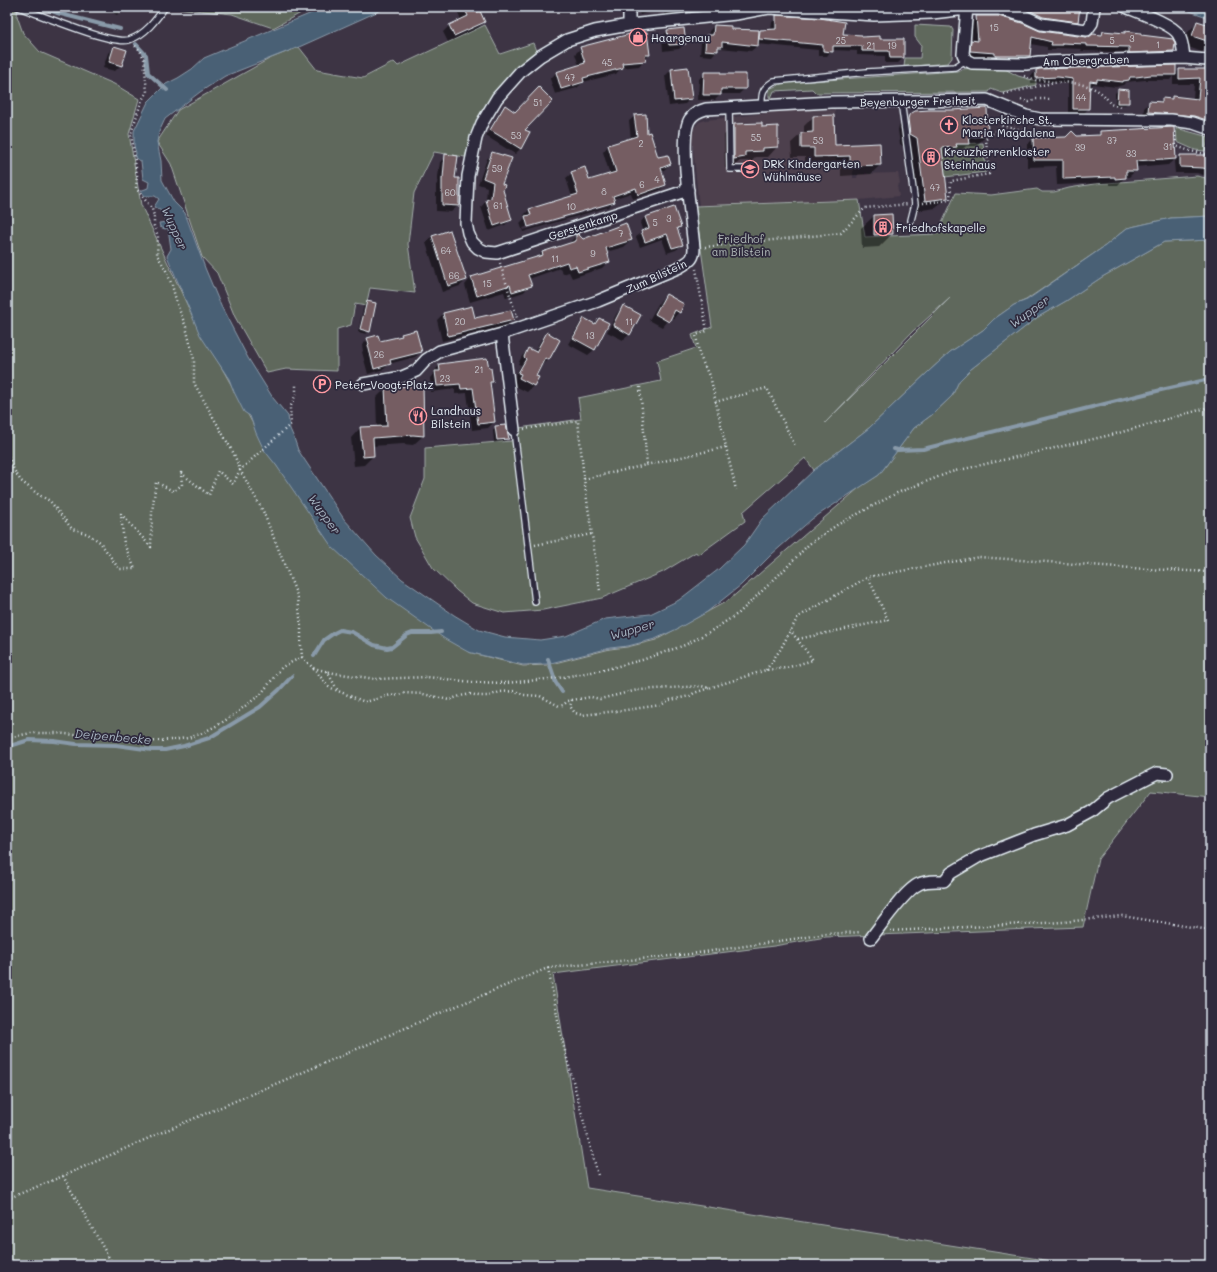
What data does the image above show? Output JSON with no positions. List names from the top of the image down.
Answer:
{
  "streets": {
    "street": [
      "Am Obergraben",
      "Beyenburger Freiheit",
      "Gerstenkamp",
      "Zum Bilstein"
    ]
  },
  "crossings": [
    ["Beyenburger Freiheit", "Zum Bilstein"],
    ["Gerstenkamp", "Zum Bilstein"]
  ],
  "water": ["Wupper", "Deipenbecke"],
  "parks": ["Friedhof am Bilstein"],
  "places": {
    "shop": ["Haargenau"],
    "church": ["Klosterkirche St. Maria Magdalena"],
    "building": ["Kreuzherrenkloster Steinhaus", "Friedhofskapelle"],
    "school or university": ["DRK Kindergarten Wühlmäuse"],
    "parking": ["Peter-Voogt-Platz"],
    "restaurant": ["Landhaus Bilstein"]
  },
  "house_numbers": [
    "15",
    "3",
    "25",
    "5",
    "1",
    "21",
    "19",
    "45",
    "47",
    "44",
    "51",
    "53",
    "55",
    "53",
    "37",
    "2",
    "31",
    "39",
    "33",
    "59",
    "4",
    "6",
    "47",
    "8",
    "60",
    "61",
    "10",
    "3",
    "5",
    "7",
    "64",
    "9",
    "11",
    "66",
    "15",
    "20",
    "11",
    "13",
    "26",
    "21",
    "23"
  ]
}
